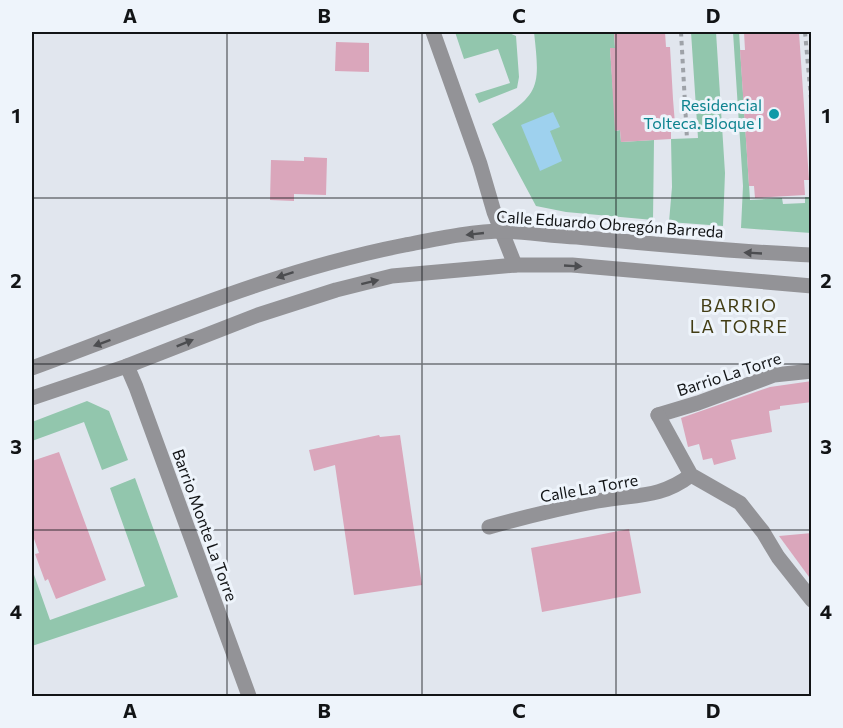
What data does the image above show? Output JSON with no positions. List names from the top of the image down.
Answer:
{
  "streets": {
    "street": [
      "Calle Eduardo Obregón Barreda",
      "Barrio La Torre",
      "Calle La Torre",
      "Barrio Monte La Torre"
    ]
  },
  "crossings": [
    ["Barrio La Torre", "Calle La Torre"]
  ],
  "districts": ["BARRIO LA TORRE"],
  "places": ["Residencial Tolteca. Bloque I"],
  "grid": {
    "columns": [
      "A",
      "B",
      "C",
      "D"
    ],
    "rows": [
      "1",
      "2",
      "3",
      "4"
    ]
  }
}
